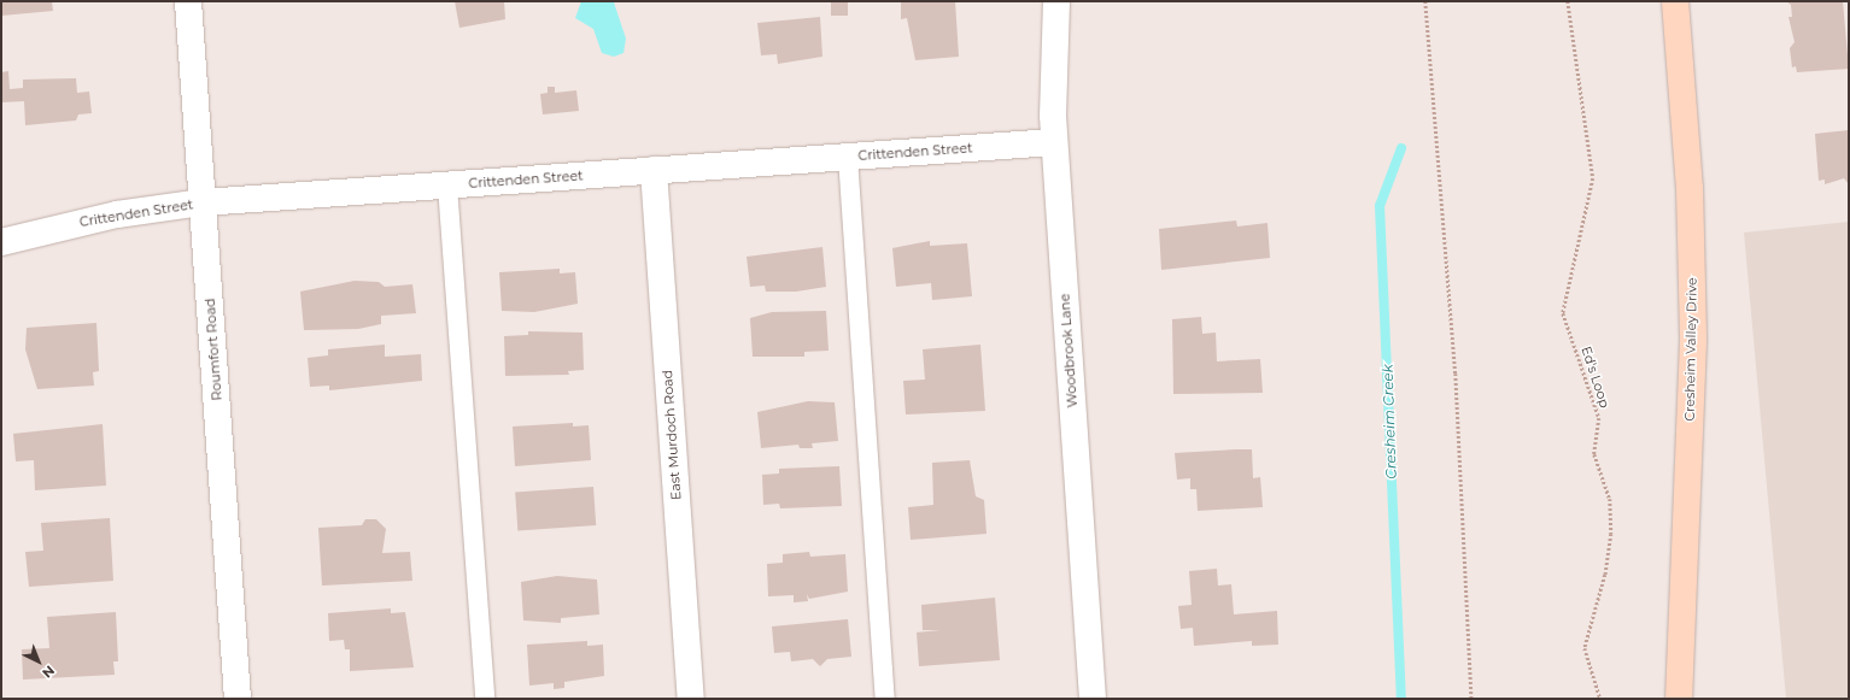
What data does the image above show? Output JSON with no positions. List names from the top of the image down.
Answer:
{
  "streets": {
    "main road": ["Cresheim Valley Drive"],
    "street": [
      "Crittenden Street",
      "Roumfort Road",
      "Woodbrook Lane",
      "East Murdoch Road"
    ],
    "path": ["Ed's Loop"]
  },
  "crossings": [
    ["Crittenden Street", "Roumfort Road"],
    ["Crittenden Street", "Woodbrook Lane"],
    ["Crittenden Street", "East Murdoch Road"]
  ],
  "water": ["Cresheim Creek"],
  "north": "bottom right"
}
